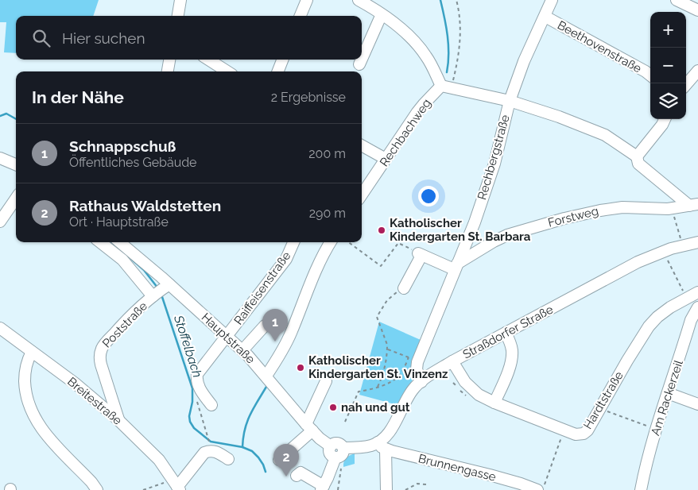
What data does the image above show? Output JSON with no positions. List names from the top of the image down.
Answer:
{
  "streets": {
    "street": [
      "Beethovenstraße",
      "Rechbachweg",
      "Rechbergstraße",
      "Forstweg",
      "Raiffeisenstraße",
      "Poststraße",
      "Straßdorfer Straße",
      "Hauptstraße",
      "Am Rackerzeil",
      "Hardtstraße",
      "Breitestraße",
      "Brunnengasse"
    ]
  },
  "crossings": [
    ["Beethovenstraße", "Rechbergstraße"],
    ["Rechbergstraße", "Forstweg"],
    ["Raiffeisenstraße", "Hauptstraße"],
    ["Poststraße", "Hauptstraße"],
    ["Poststraße", "Breitestraße"],
    ["Straßdorfer Straße", "Hardtstraße"],
    ["Straßdorfer Straße", "Brunnengasse"]
  ],
  "water": ["Stoffelbach"],
  "places": ["Katholischer Kindergarten St. Barbara", "Katholischer Kindergarten St. Vinzenz", "nah und gut"],
  "page": {
    "map_buttons": ["+", "−"],
    "search": "Hier suchen",
    "heading": ["In der Nähe", "2 Ergebnisse"],
    "list": [
      {
        "mark": "1",
        "name": "Schnappschuß",
        "note": "Öffentliches Gebäude",
        "value": "200 m"
      },
      {
        "mark": "2",
        "name": "Rathaus Waldstetten",
        "note": "Ort · Hauptstraße",
        "value": "290 m"
      }
    ],
    "pins": ["1", "2"]
  }
}
